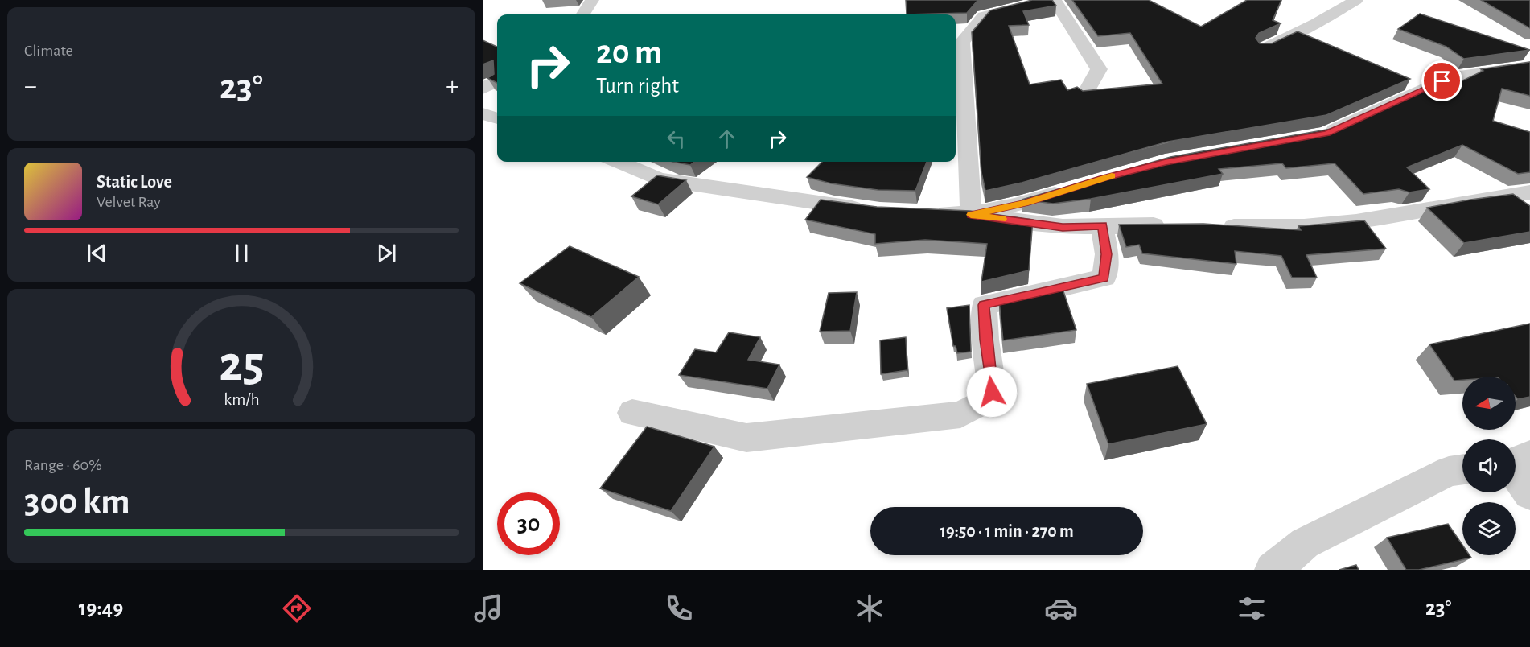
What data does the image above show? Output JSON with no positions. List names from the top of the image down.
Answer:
{
  "north": "left",
  "page": {
    "tile": [
      "Climate",
      ["Range · 60%", "300 km"]
    ],
    "turn": ["20 m", "Turn right"],
    "heat": ["−", "23°", "+"],
    "song": ["Static Love", "Velvet Ray"],
    "limit": "30",
    "trip": "19:50 · 1 min · 270 m",
    "tabs": ["19:49", "23°"],
    "gauge": ["25", "km/h"]
  }
}
